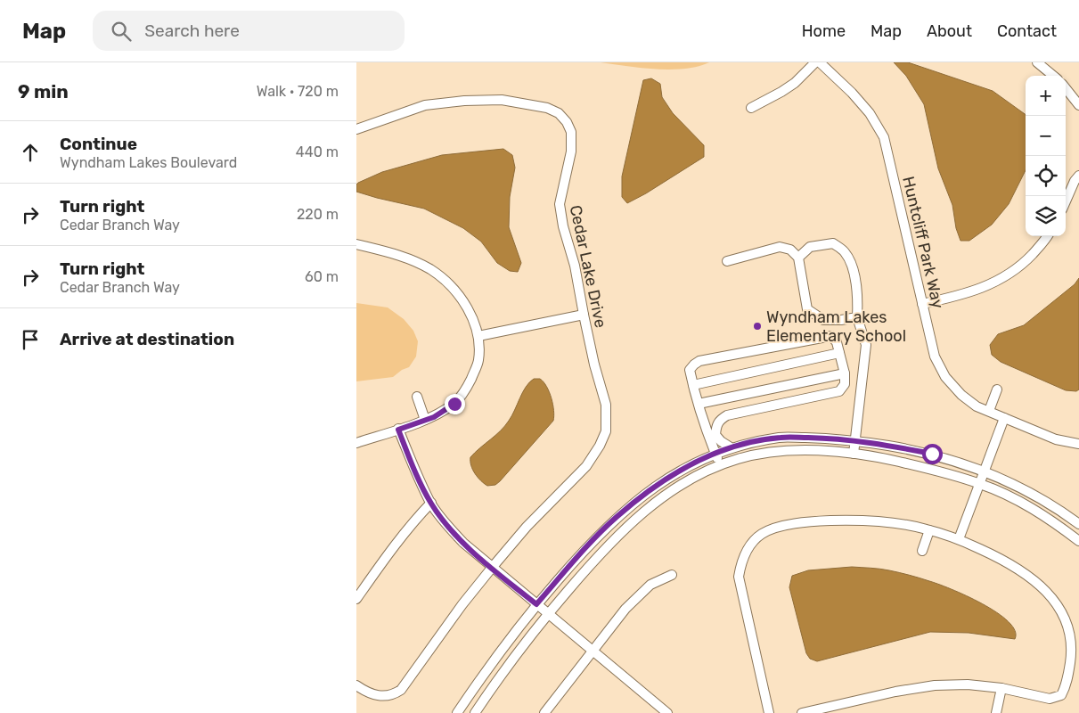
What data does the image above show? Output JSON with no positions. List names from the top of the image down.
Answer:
{
  "streets": {
    "street": ["Huntcliff Park Way", "Cedar Lake Drive"]
  },
  "places": ["Wyndham Lakes Elementary School"],
  "page": {
    "header": "Map",
    "search": "Search here",
    "nav": [
      "Home",
      "Map",
      "About",
      "Contact"
    ],
    "heading": ["9 min", "Walk · 720 m"],
    "map_buttons": ["+", "−"],
    "list": [
      ["Continue", "Wyndham Lakes Boulevard", "440 m"],
      ["Turn right", "Cedar Branch Way", "220 m"],
      ["Turn right", "Cedar Branch Way", "60 m"],
      "Arrive at destination"
    ]
  }
}
